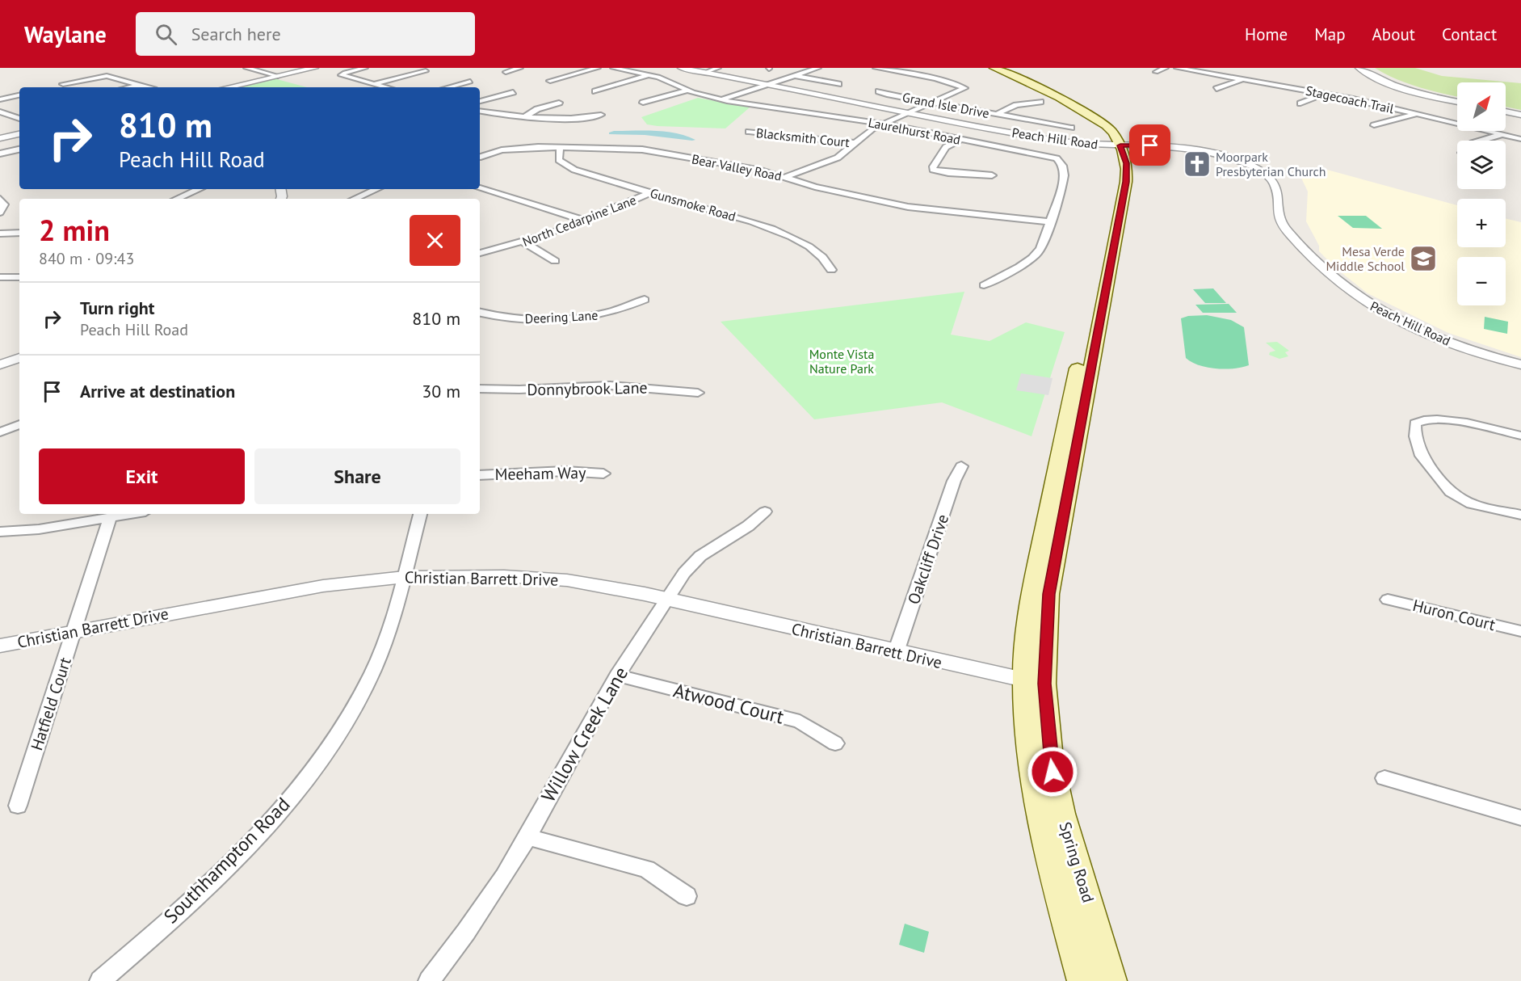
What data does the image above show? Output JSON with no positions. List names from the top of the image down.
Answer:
{
  "streets": {
    "main road": ["Spring Road"],
    "street": [
      "Stagecoach Trail",
      "Grand Isle Drive",
      "Laurelhurst Road",
      "Blacksmith Court",
      "Peach Hill Road",
      "Bear Valley Road",
      "Gunsmoke Road",
      "North Cedarpine Lane",
      "Deering Lane",
      "Donnybrook Lane",
      "Meeham Way",
      "Oakcliff Drive",
      "Christian Barrett Drive",
      "Huron Court",
      "Hatfield Court",
      "Atwood Court",
      "Willow Creek Lane",
      "Southhampton Road"
    ]
  },
  "crossings": [
    ["Laurelhurst Road", "Bear Valley Road"],
    ["Peach Hill Road", "Spring Road"],
    ["Bear Valley Road", "Gunsmoke Road"],
    ["Gunsmoke Road", "North Cedarpine Lane"],
    ["Oakcliff Drive", "Christian Barrett Drive"],
    ["Christian Barrett Drive", "Hatfield Court"],
    ["Christian Barrett Drive", "Willow Creek Lane"],
    ["Christian Barrett Drive", "Southhampton Road"],
    ["Christian Barrett Drive", "Spring Road"],
    ["Atwood Court", "Willow Creek Lane"]
  ],
  "parks": ["Monte Vista Nature Park"],
  "places": {
    "church": ["Moorpark Presbyterian Church"],
    "school or university": ["Mesa Verde Middle School"]
  },
  "north": "top right",
  "page": {
    "header": "Waylane",
    "search": "Search here",
    "nav": [
      "Home",
      "Map",
      "About",
      "Contact"
    ],
    "map_buttons": ["+", "−"],
    "turn": ["810 m", "Peach Hill Road"],
    "heading": ["2 min", "840 m · 09:43"],
    "list": [
      {
        "name": "Turn right",
        "note": "Peach Hill Road",
        "value": "810 m"
      },
      {
        "name": "Arrive at destination",
        "value": "30 m"
      }
    ],
    "buttons": ["Exit", "Share"]
  }
}
